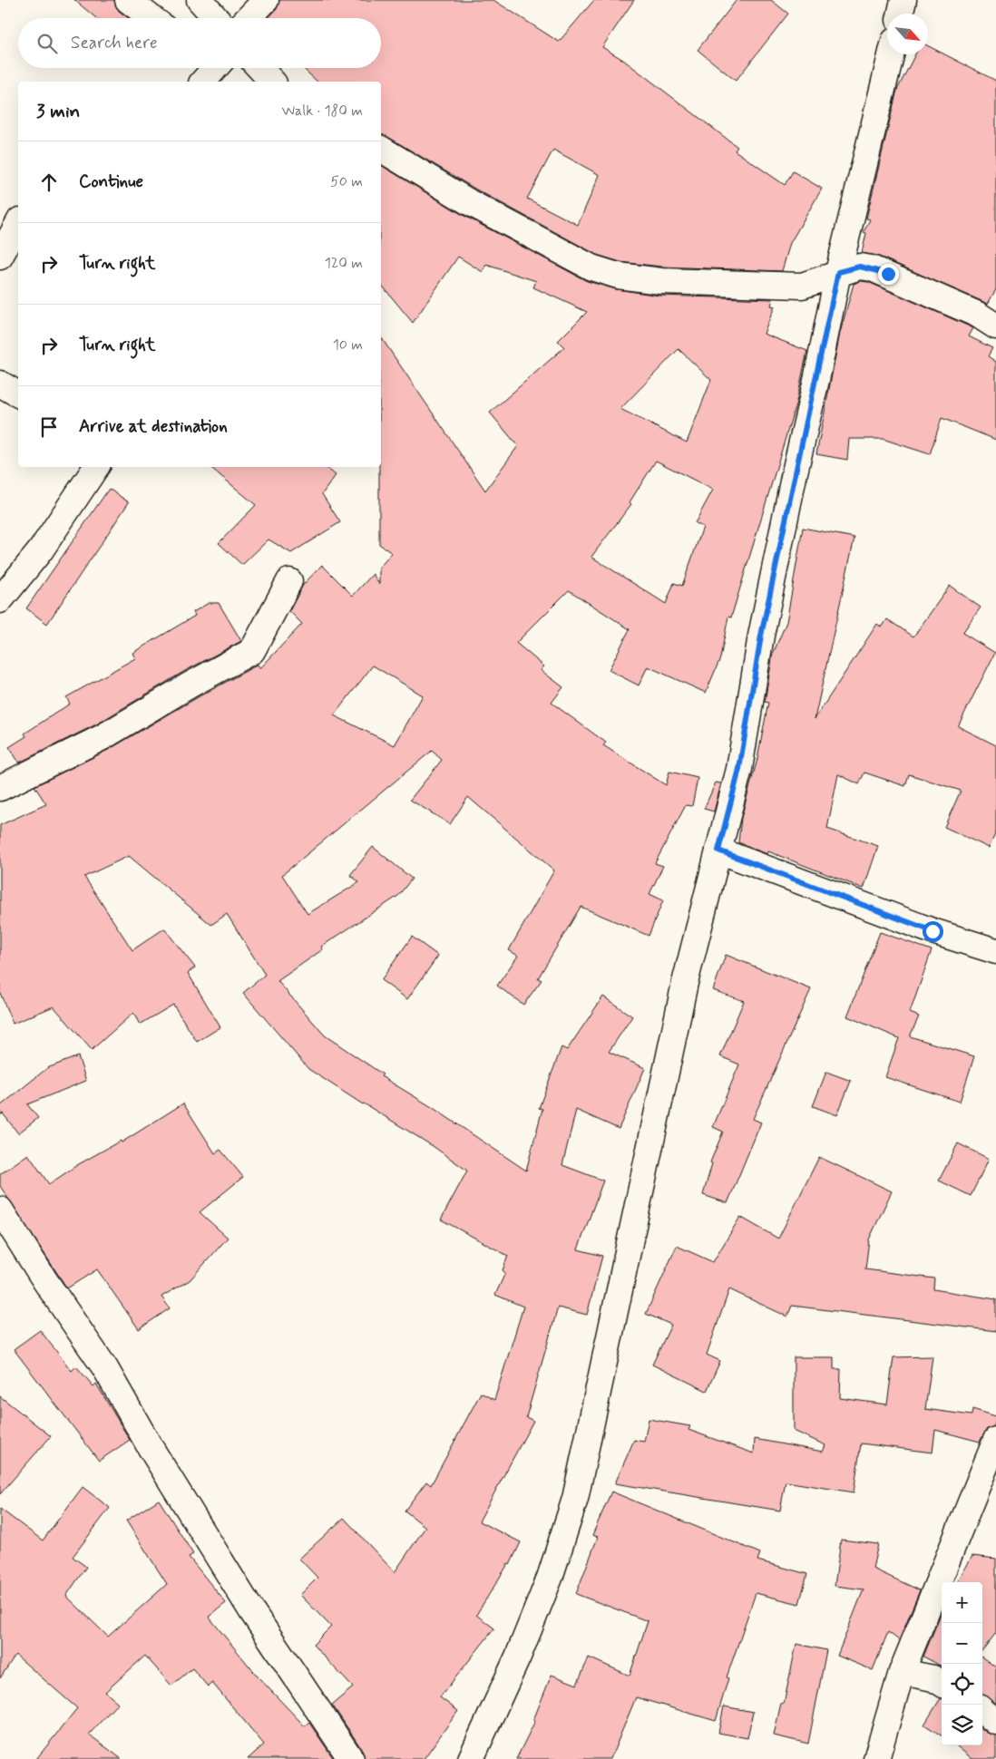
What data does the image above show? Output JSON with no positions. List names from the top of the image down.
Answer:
{
  "north": "bottom right",
  "page": {
    "search": "Search here",
    "heading": ["3 min", "Walk · 180 m"],
    "list": [
      ["Continue", "50 m"],
      ["Turn right", "120 m"],
      ["Turn right", "10 m"],
      "Arrive at destination"
    ],
    "map_buttons": ["+", "−"]
  }
}
